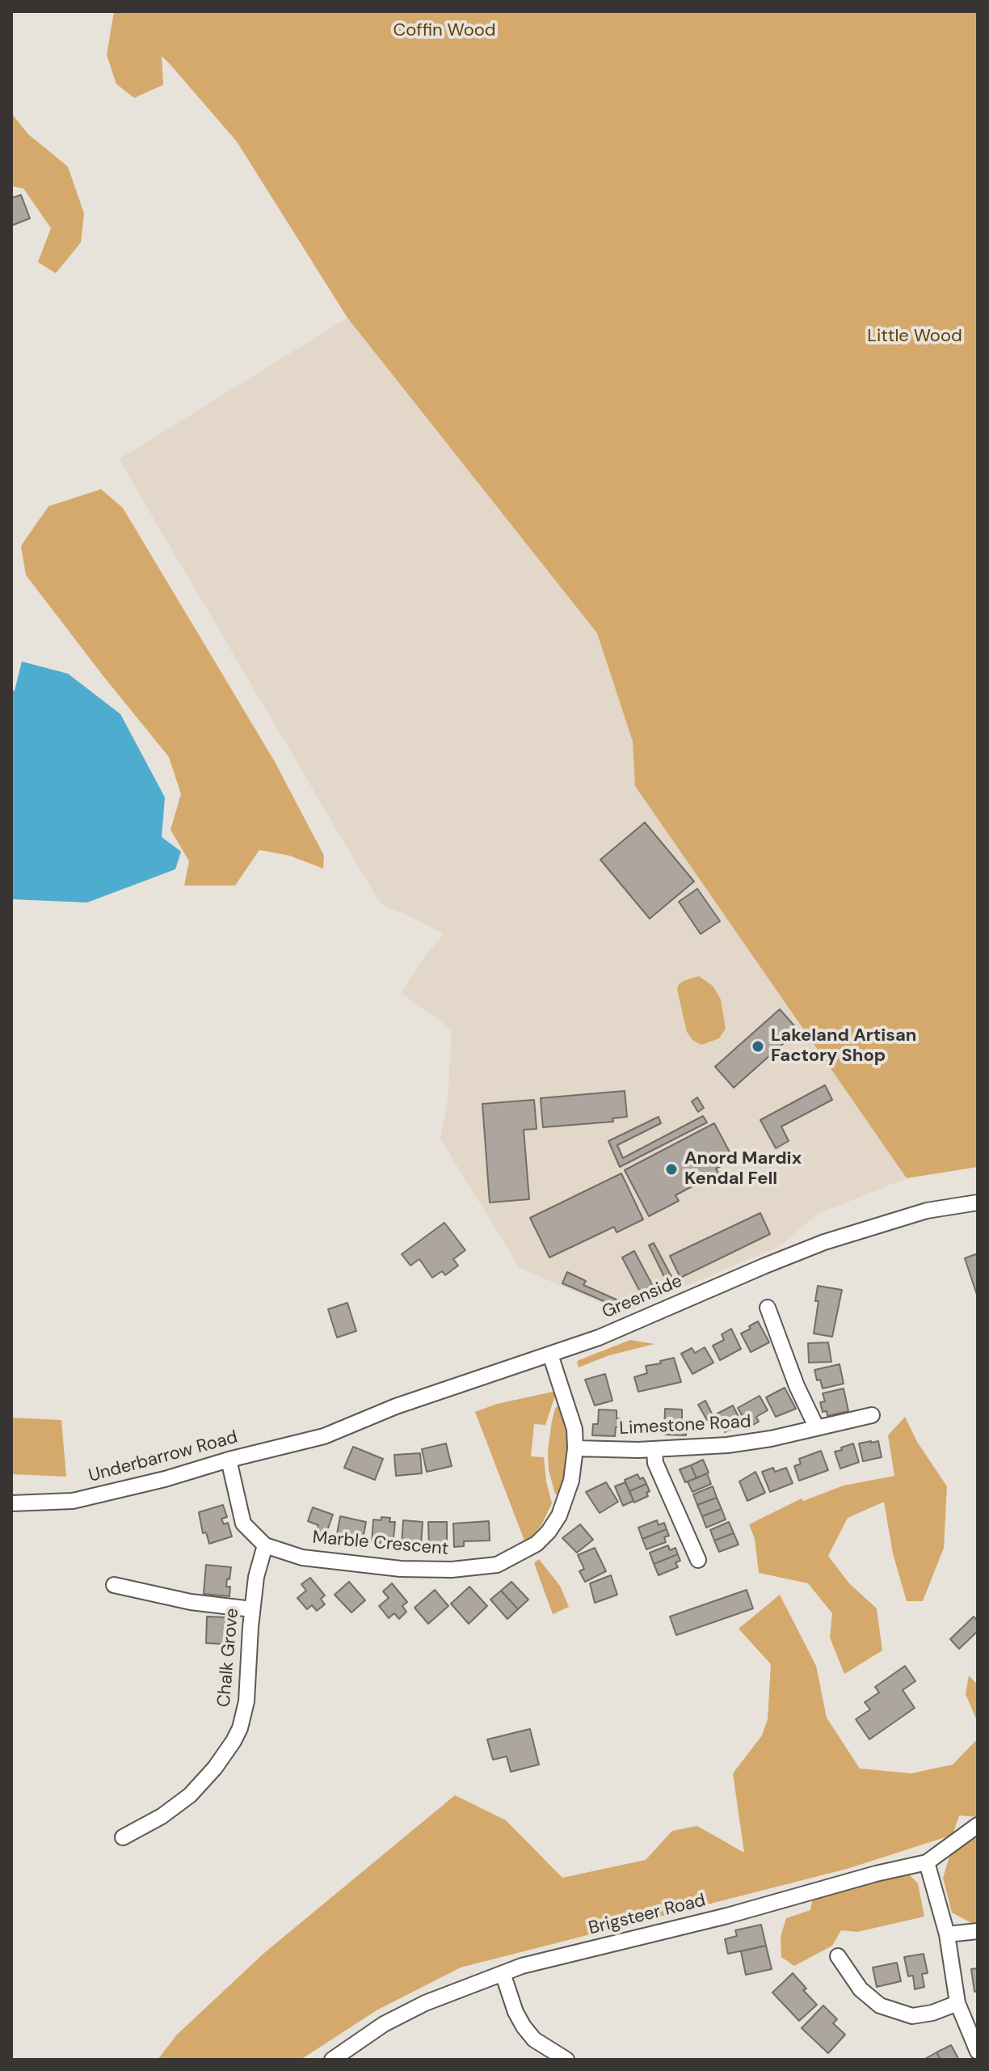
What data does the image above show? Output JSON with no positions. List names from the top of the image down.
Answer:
{
  "streets": {
    "street": [
      "Greenside",
      "Limestone Road",
      "Underbarrow Road",
      "Marble Crescent",
      "Chalk Grove",
      "Brigsteer Road"
    ]
  },
  "crossings": [
    ["Greenside", "Underbarrow Road"],
    ["Greenside", "Marble Crescent"],
    ["Limestone Road", "Marble Crescent"],
    ["Underbarrow Road", "Marble Crescent"],
    ["Marble Crescent", "Chalk Grove"]
  ],
  "parks": ["Coffin Wood", "Little Wood"],
  "places": ["Lakeland Artisan Factory Shop", "Anord Mardix Kendal Fell"]
}
